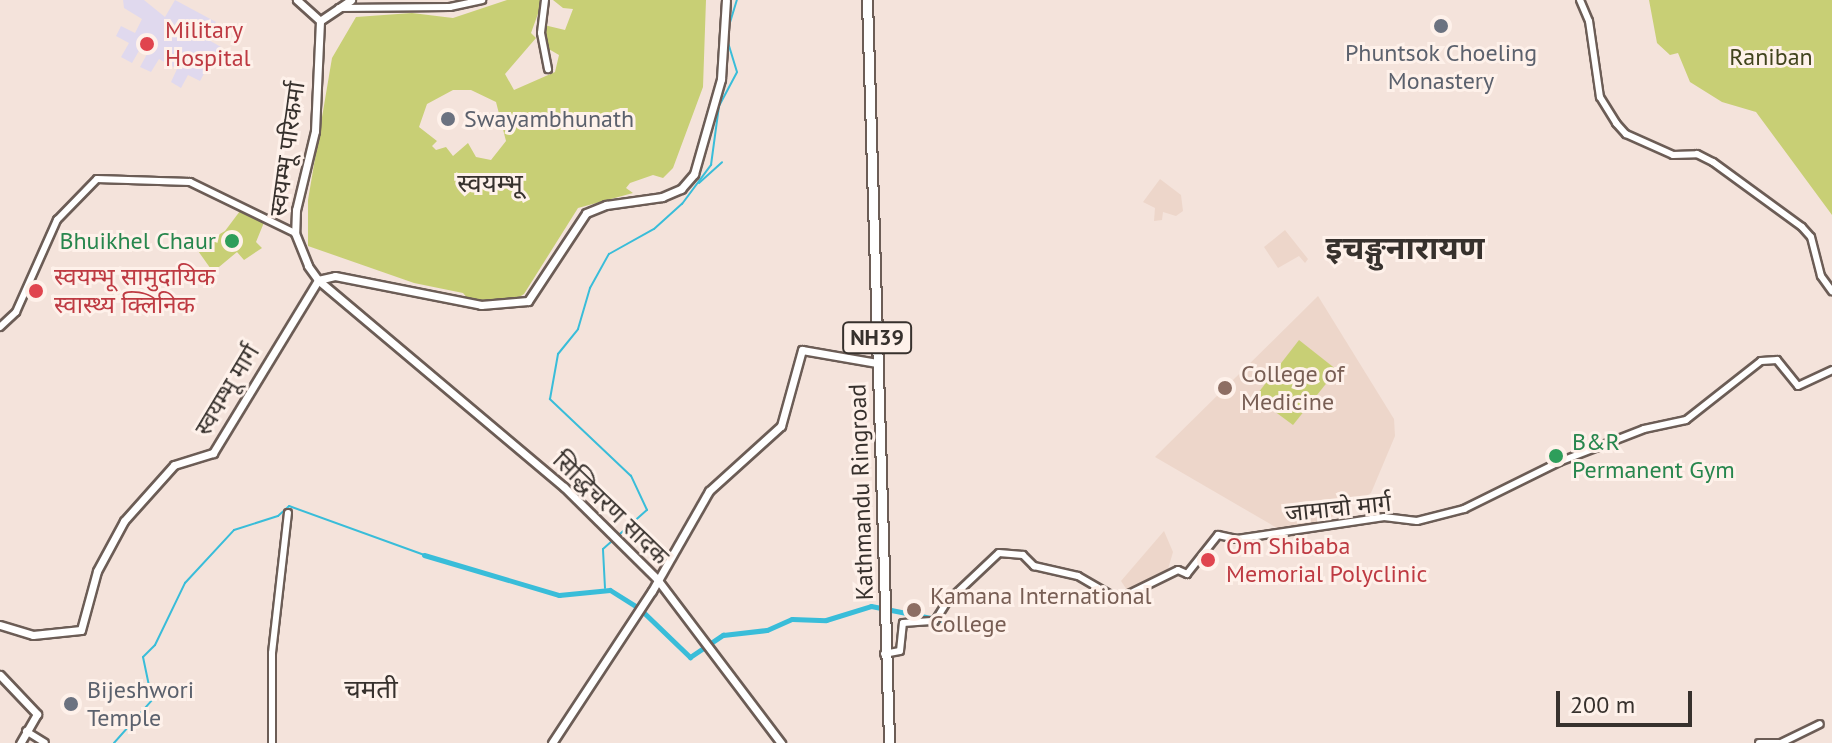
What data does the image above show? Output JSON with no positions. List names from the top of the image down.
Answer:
{
  "streets": {
    "highway": ["NH39", "Kathmandu Ringroad"],
    "main road": ["स्वयम्भू परिकर्मा", "स्वयम्भू मार्ग", "सिद्धिचरण सादक"],
    "street": ["जामाचो मार्ग"]
  },
  "crossings": [
    ["स्वयम्भू परिकर्मा", "स्वयम्भू मार्ग"],
    ["स्वयम्भू परिकर्मा", "सिद्धिचरण सादक"],
    ["स्वयम्भू मार्ग", "सिद्धिचरण सादक"],
    ["Kathmandu Ringroad", "जामाचो मार्ग"]
  ],
  "districts": ["स्वयम्भू", "इचङ्गुनारायण", "चमती"],
  "parks": ["Raniban"],
  "places": [
    "Phuntsok Choeling Monastery",
    "Military Hospital",
    "Swayambhunath",
    "Bhuikhel Chaur",
    "स्वयम्भू सामुदायिक स्वास्थ्य क्लिनिक",
    "College of Medicine",
    "B&R Permanent Gym",
    "Om Shibaba Memorial Polyclinic",
    "Kamana International College",
    "Bijeshwori Temple"
  ],
  "scale_bar": "200 m"
}
